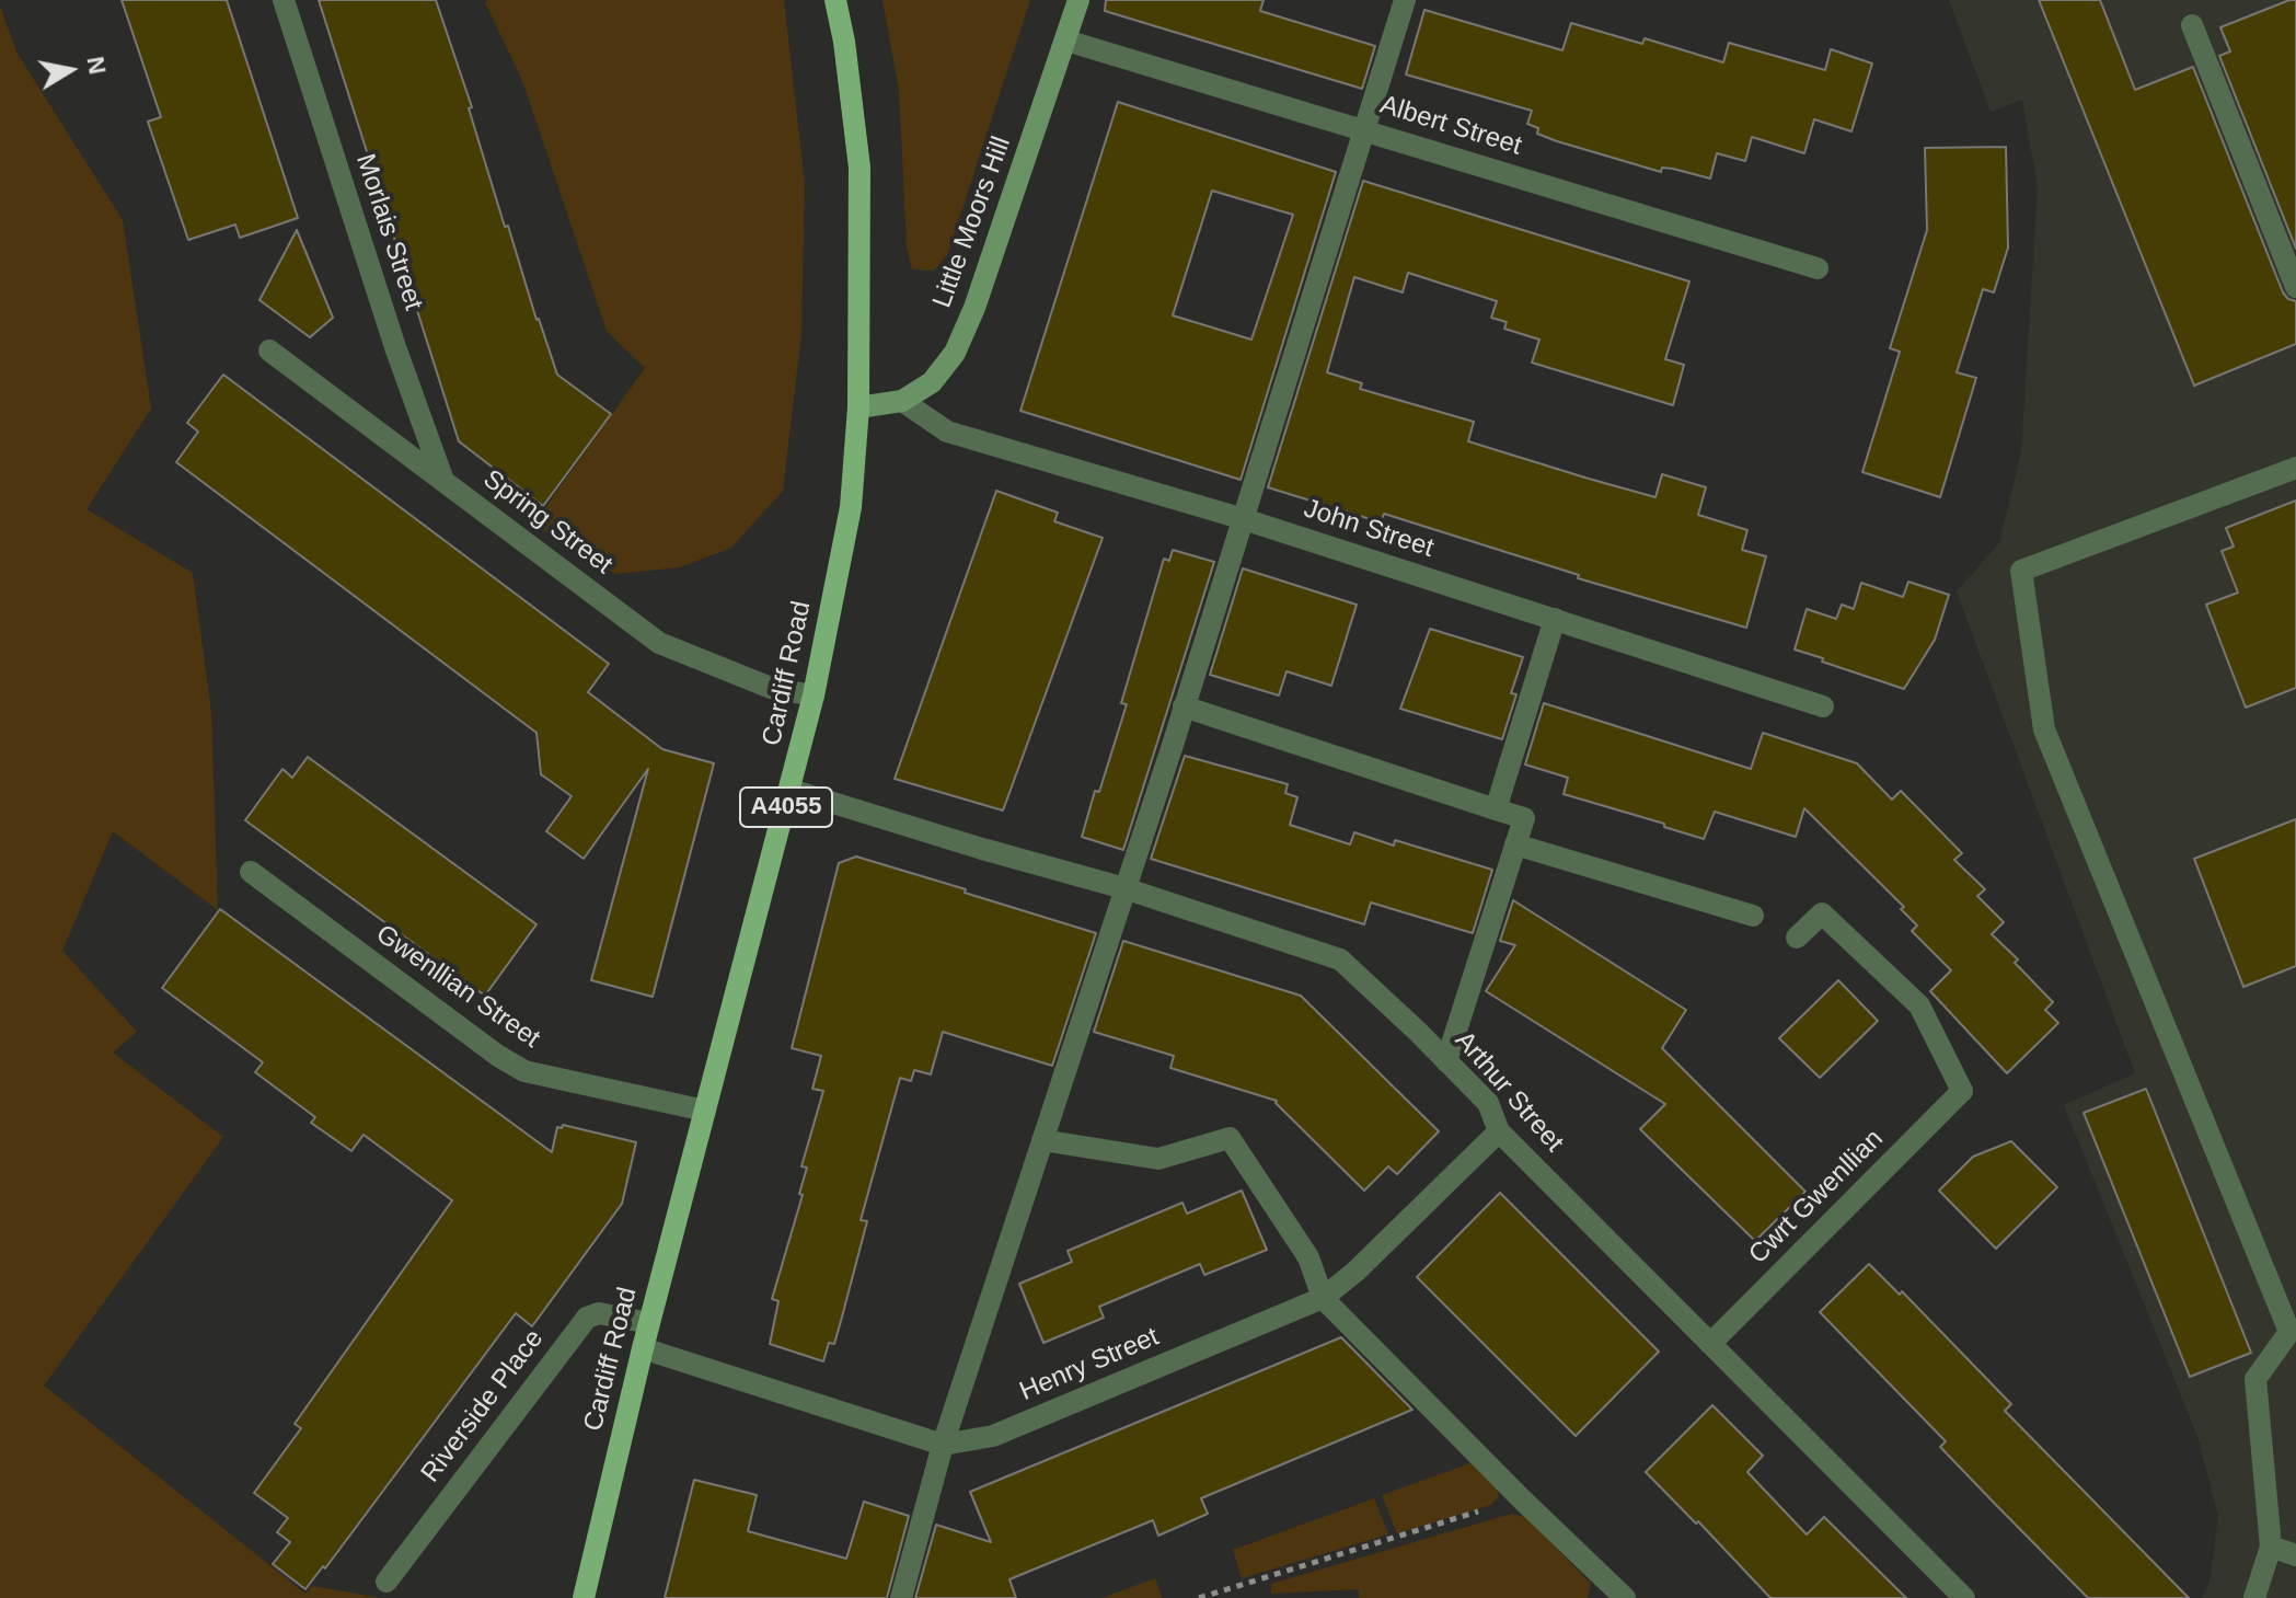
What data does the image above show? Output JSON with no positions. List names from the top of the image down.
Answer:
{
  "streets": {
    "main road": ["Cardiff Road", "A4055"],
    "street": [
      "Albert Street",
      "Little Moors Hill",
      "Morlais Street",
      "Spring Street",
      "John Street",
      "Gwenllian Street",
      "Arthur Street",
      "Cwrt Gwenllian",
      "Henry Street",
      "Riverside Place"
    ]
  },
  "crossings": [
    ["Albert Street", "Little Moors Hill"],
    ["Little Moors Hill", "John Street"],
    ["Little Moors Hill", "Cardiff Road"],
    ["Morlais Street", "Spring Street"],
    ["Spring Street", "Cardiff Road"],
    ["Cardiff Road", "Gwenllian Street"],
    ["Cardiff Road", "Arthur Street"],
    ["Cardiff Road", "Henry Street"],
    ["Cardiff Road", "Riverside Place"],
    ["Arthur Street", "Cwrt Gwenllian"],
    ["Arthur Street", "Henry Street"]
  ],
  "north": "right"
}
